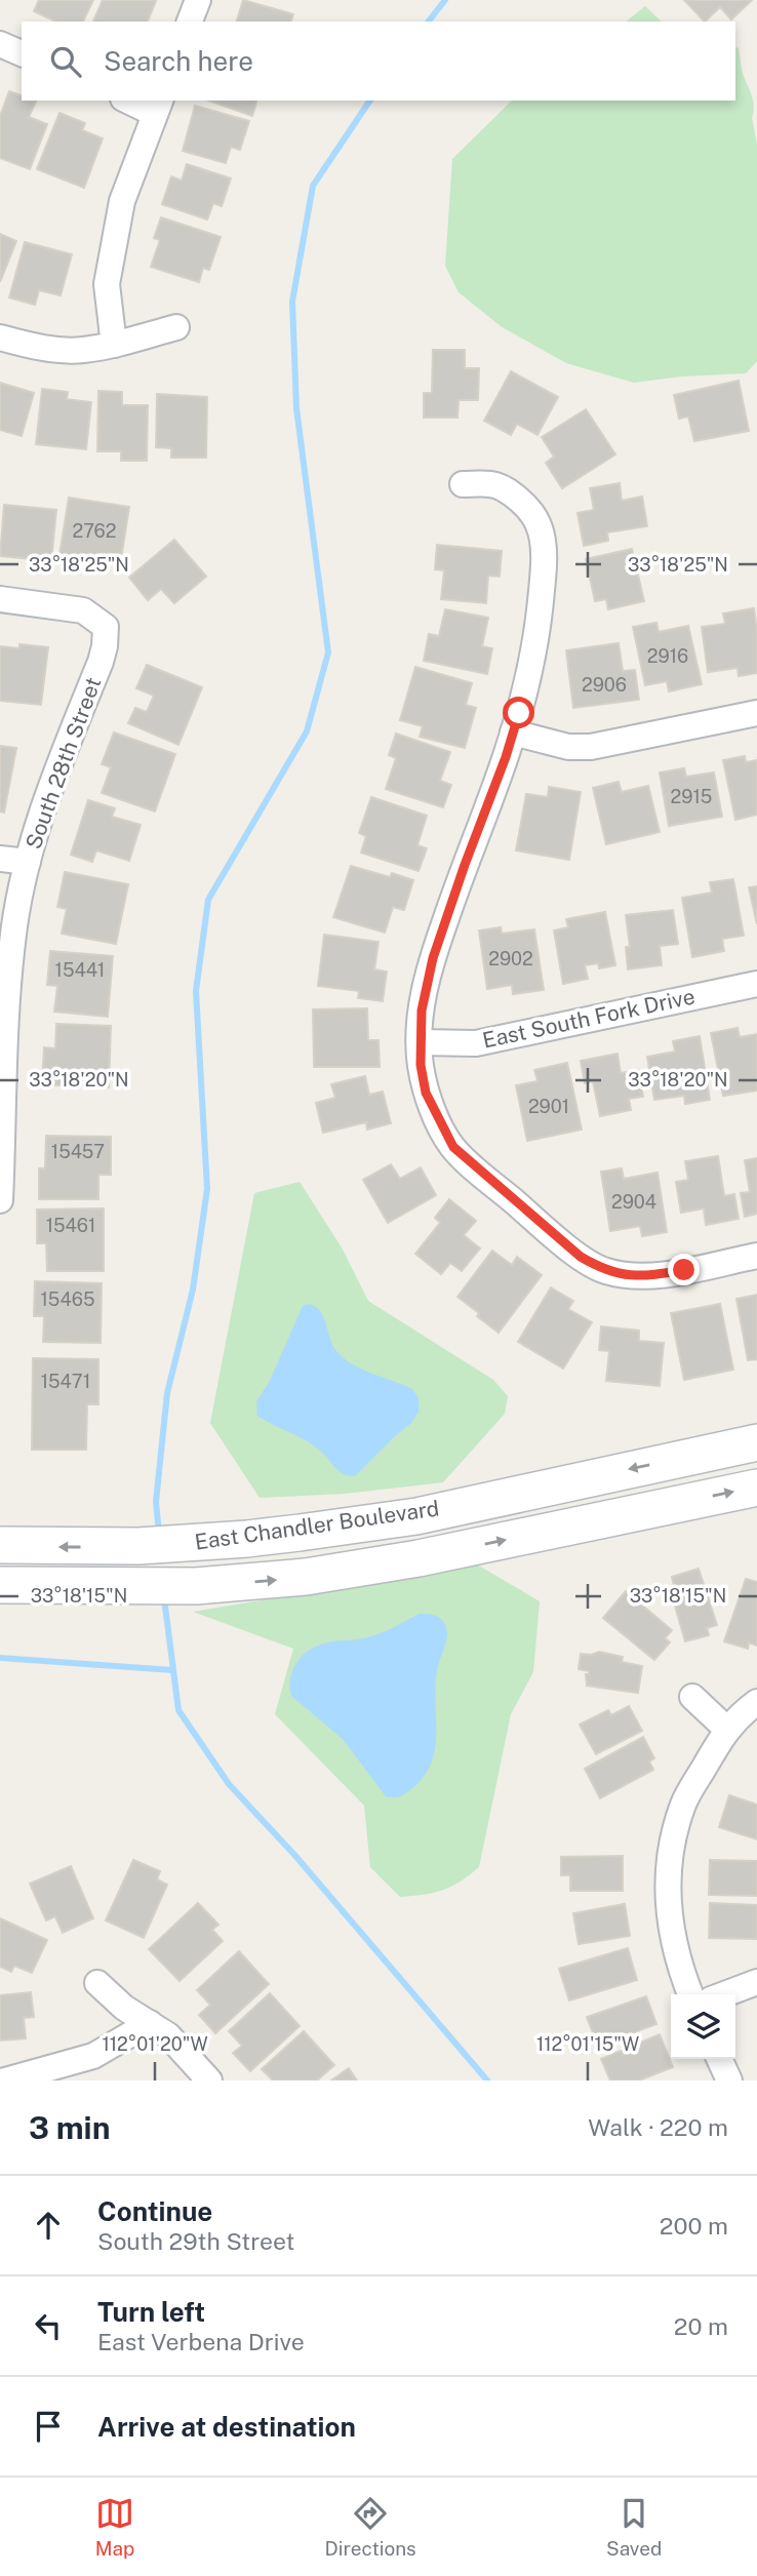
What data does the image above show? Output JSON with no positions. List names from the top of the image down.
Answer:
{
  "streets": {
    "main road": ["East Chandler Boulevard"],
    "street": ["South 28th Street", "East South Fork Drive"]
  },
  "house_numbers": [
    "2762",
    "2916",
    "2906",
    "2915",
    "2902",
    "15441",
    "2901",
    "15457",
    "2904",
    "15461",
    "15465",
    "15471"
  ],
  "page": {
    "search": "Search here",
    "heading": ["3 min", "Walk · 220 m"],
    "list": [
      ["Continue", "South 29th Street", "200 m"],
      ["Turn left", "East Verbena Drive", "20 m"],
      "Arrive at destination"
    ],
    "nav": ["Map", "Directions", "Saved"]
  },
  "coordinates": [
    "33°18'25\"N",
    "33°18'20\"N",
    "33°18'15\"N",
    "112°01'20\"W",
    "112°01'15\"W"
  ]
}
